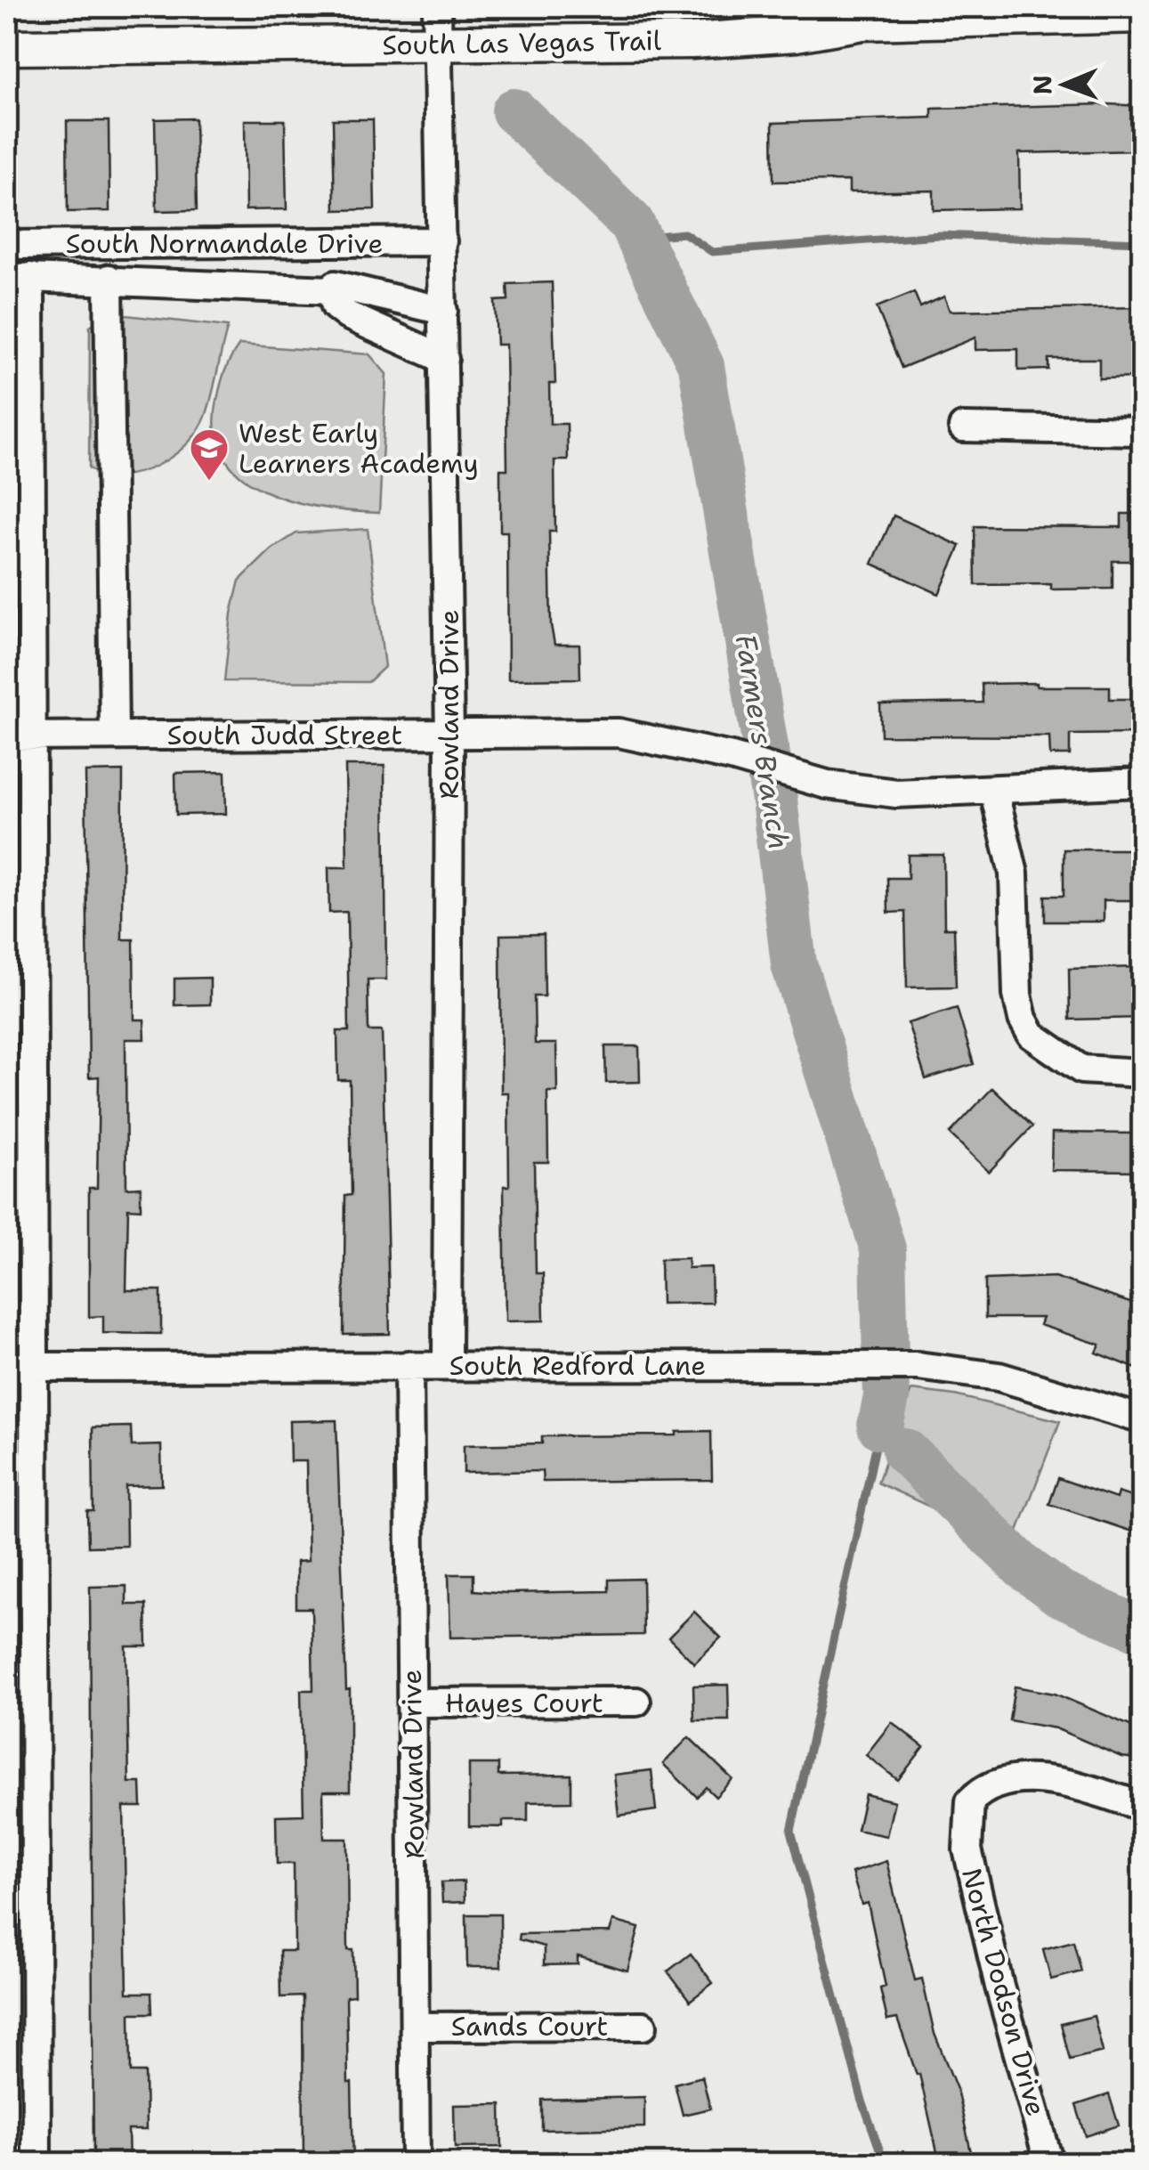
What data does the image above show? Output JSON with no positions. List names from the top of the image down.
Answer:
{
  "streets": {
    "main road": ["South Las Vegas Trail"],
    "street": [
      "South Normandale Drive",
      "Rowland Drive",
      "South Judd Street",
      "South Redford Lane",
      "Hayes Court",
      "North Dodson Drive",
      "Sands Court"
    ]
  },
  "crossings": [
    ["South Las Vegas Trail", "Rowland Drive"],
    ["South Normandale Drive", "Rowland Drive"],
    ["Rowland Drive", "South Judd Street"],
    ["Rowland Drive", "South Redford Lane"],
    ["Rowland Drive", "Hayes Court"],
    ["Rowland Drive", "Sands Court"]
  ],
  "water": ["Farmers Branch"],
  "places": {
    "school or university": ["West Early Learners Academy"]
  },
  "north": "left"
}
